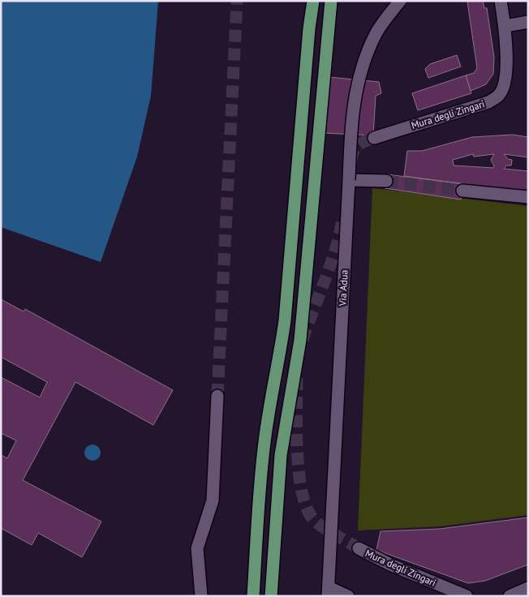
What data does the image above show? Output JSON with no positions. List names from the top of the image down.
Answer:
{
  "streets": {
    "street": ["Mura degli Zingari", "Via Adua"]
  }
}
